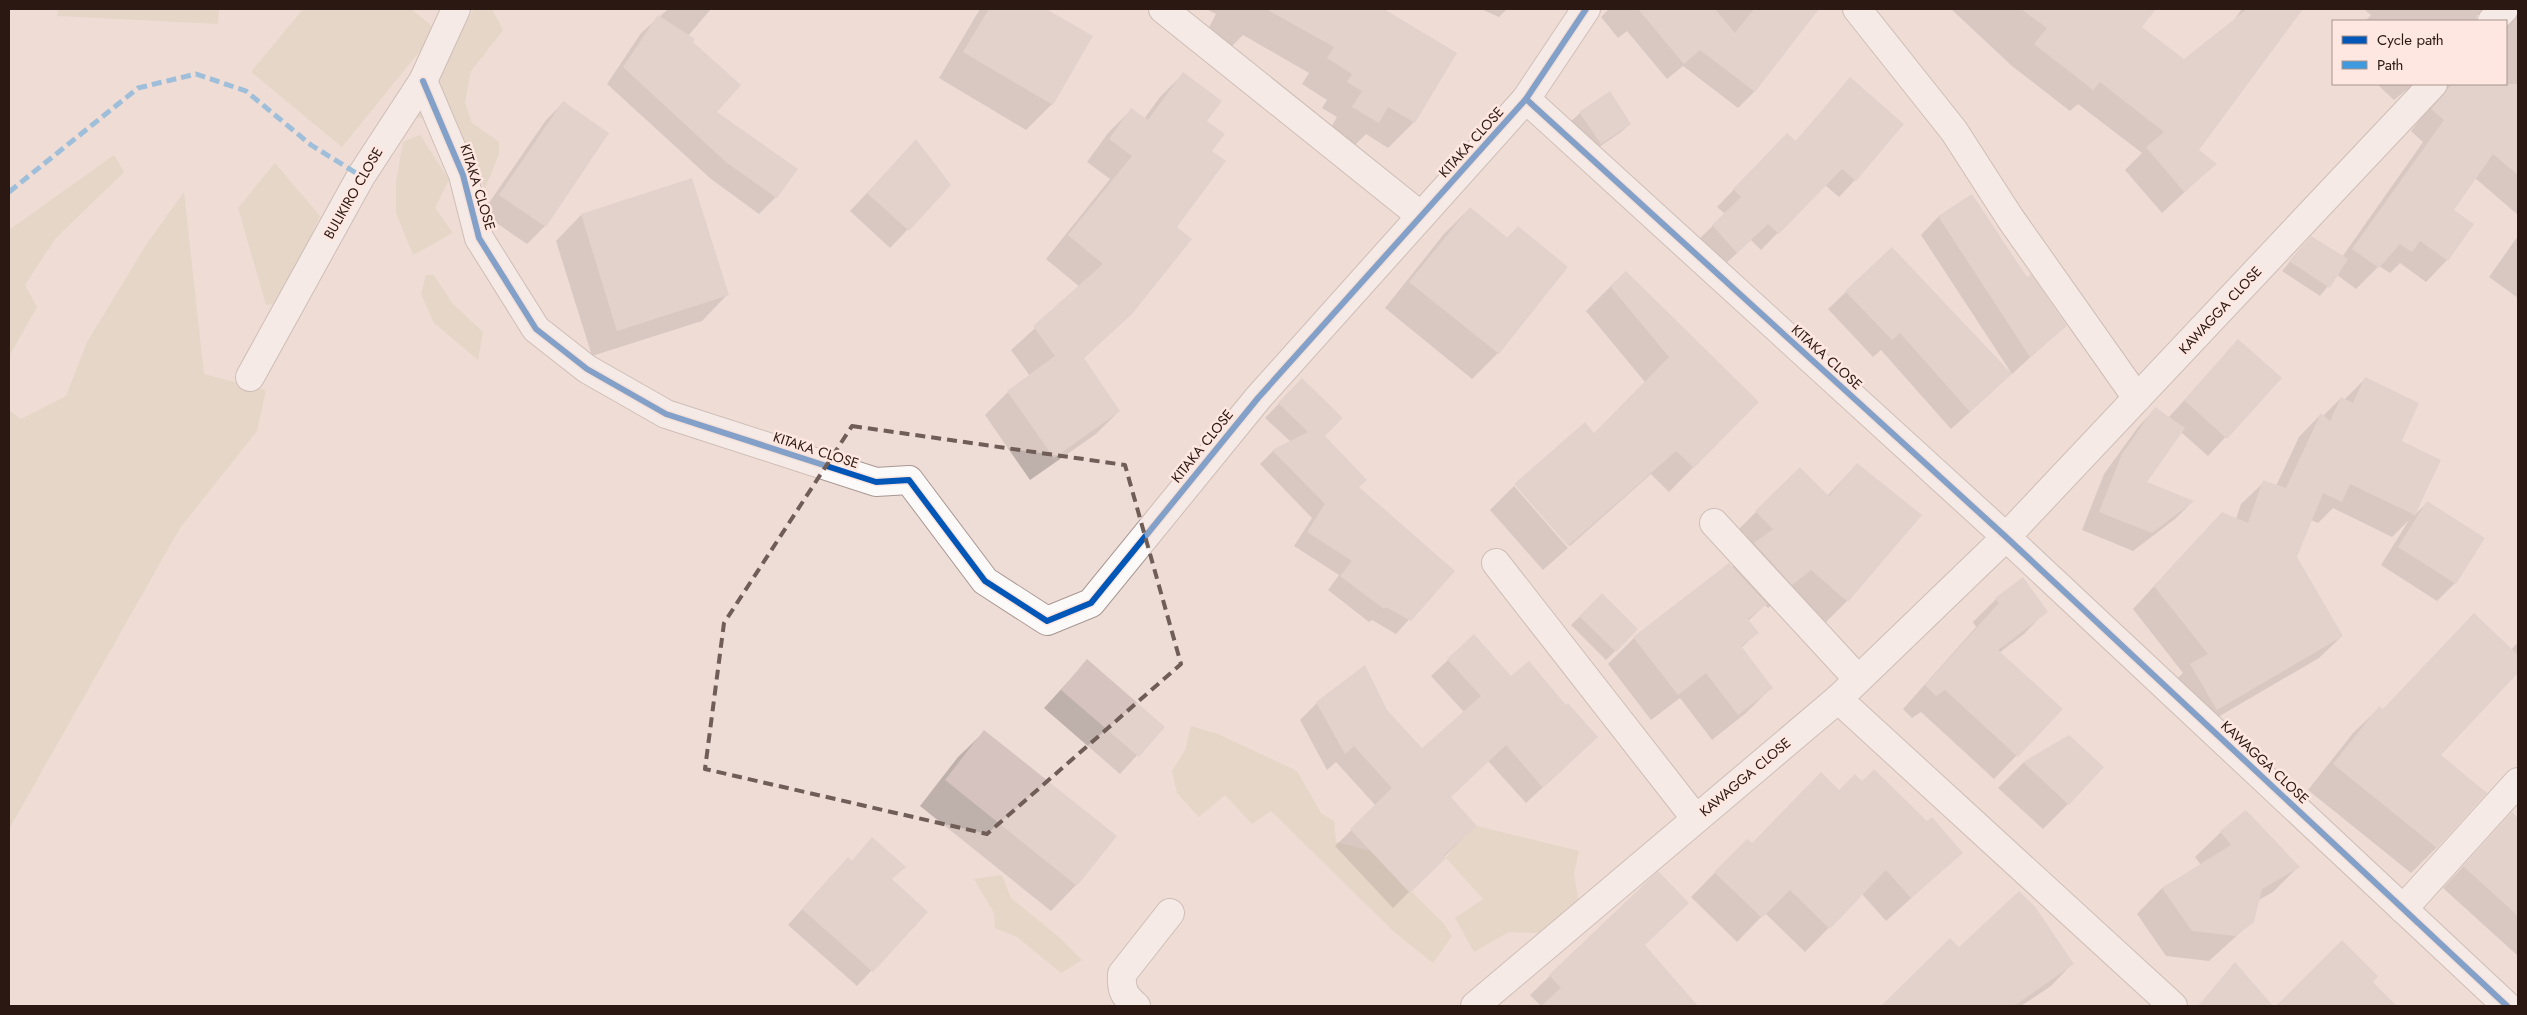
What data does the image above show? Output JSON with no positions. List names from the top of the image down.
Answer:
{
  "streets": {
    "street": ["KITAKA CLOSE", "BULIKIRO CLOSE", "KAWAGGA CLOSE"]
  },
  "crossings": [
    ["KITAKA CLOSE", "BULIKIRO CLOSE"],
    ["KITAKA CLOSE", "KAWAGGA CLOSE"]
  ],
  "legend": ["Cycle path", "Path"]
}
